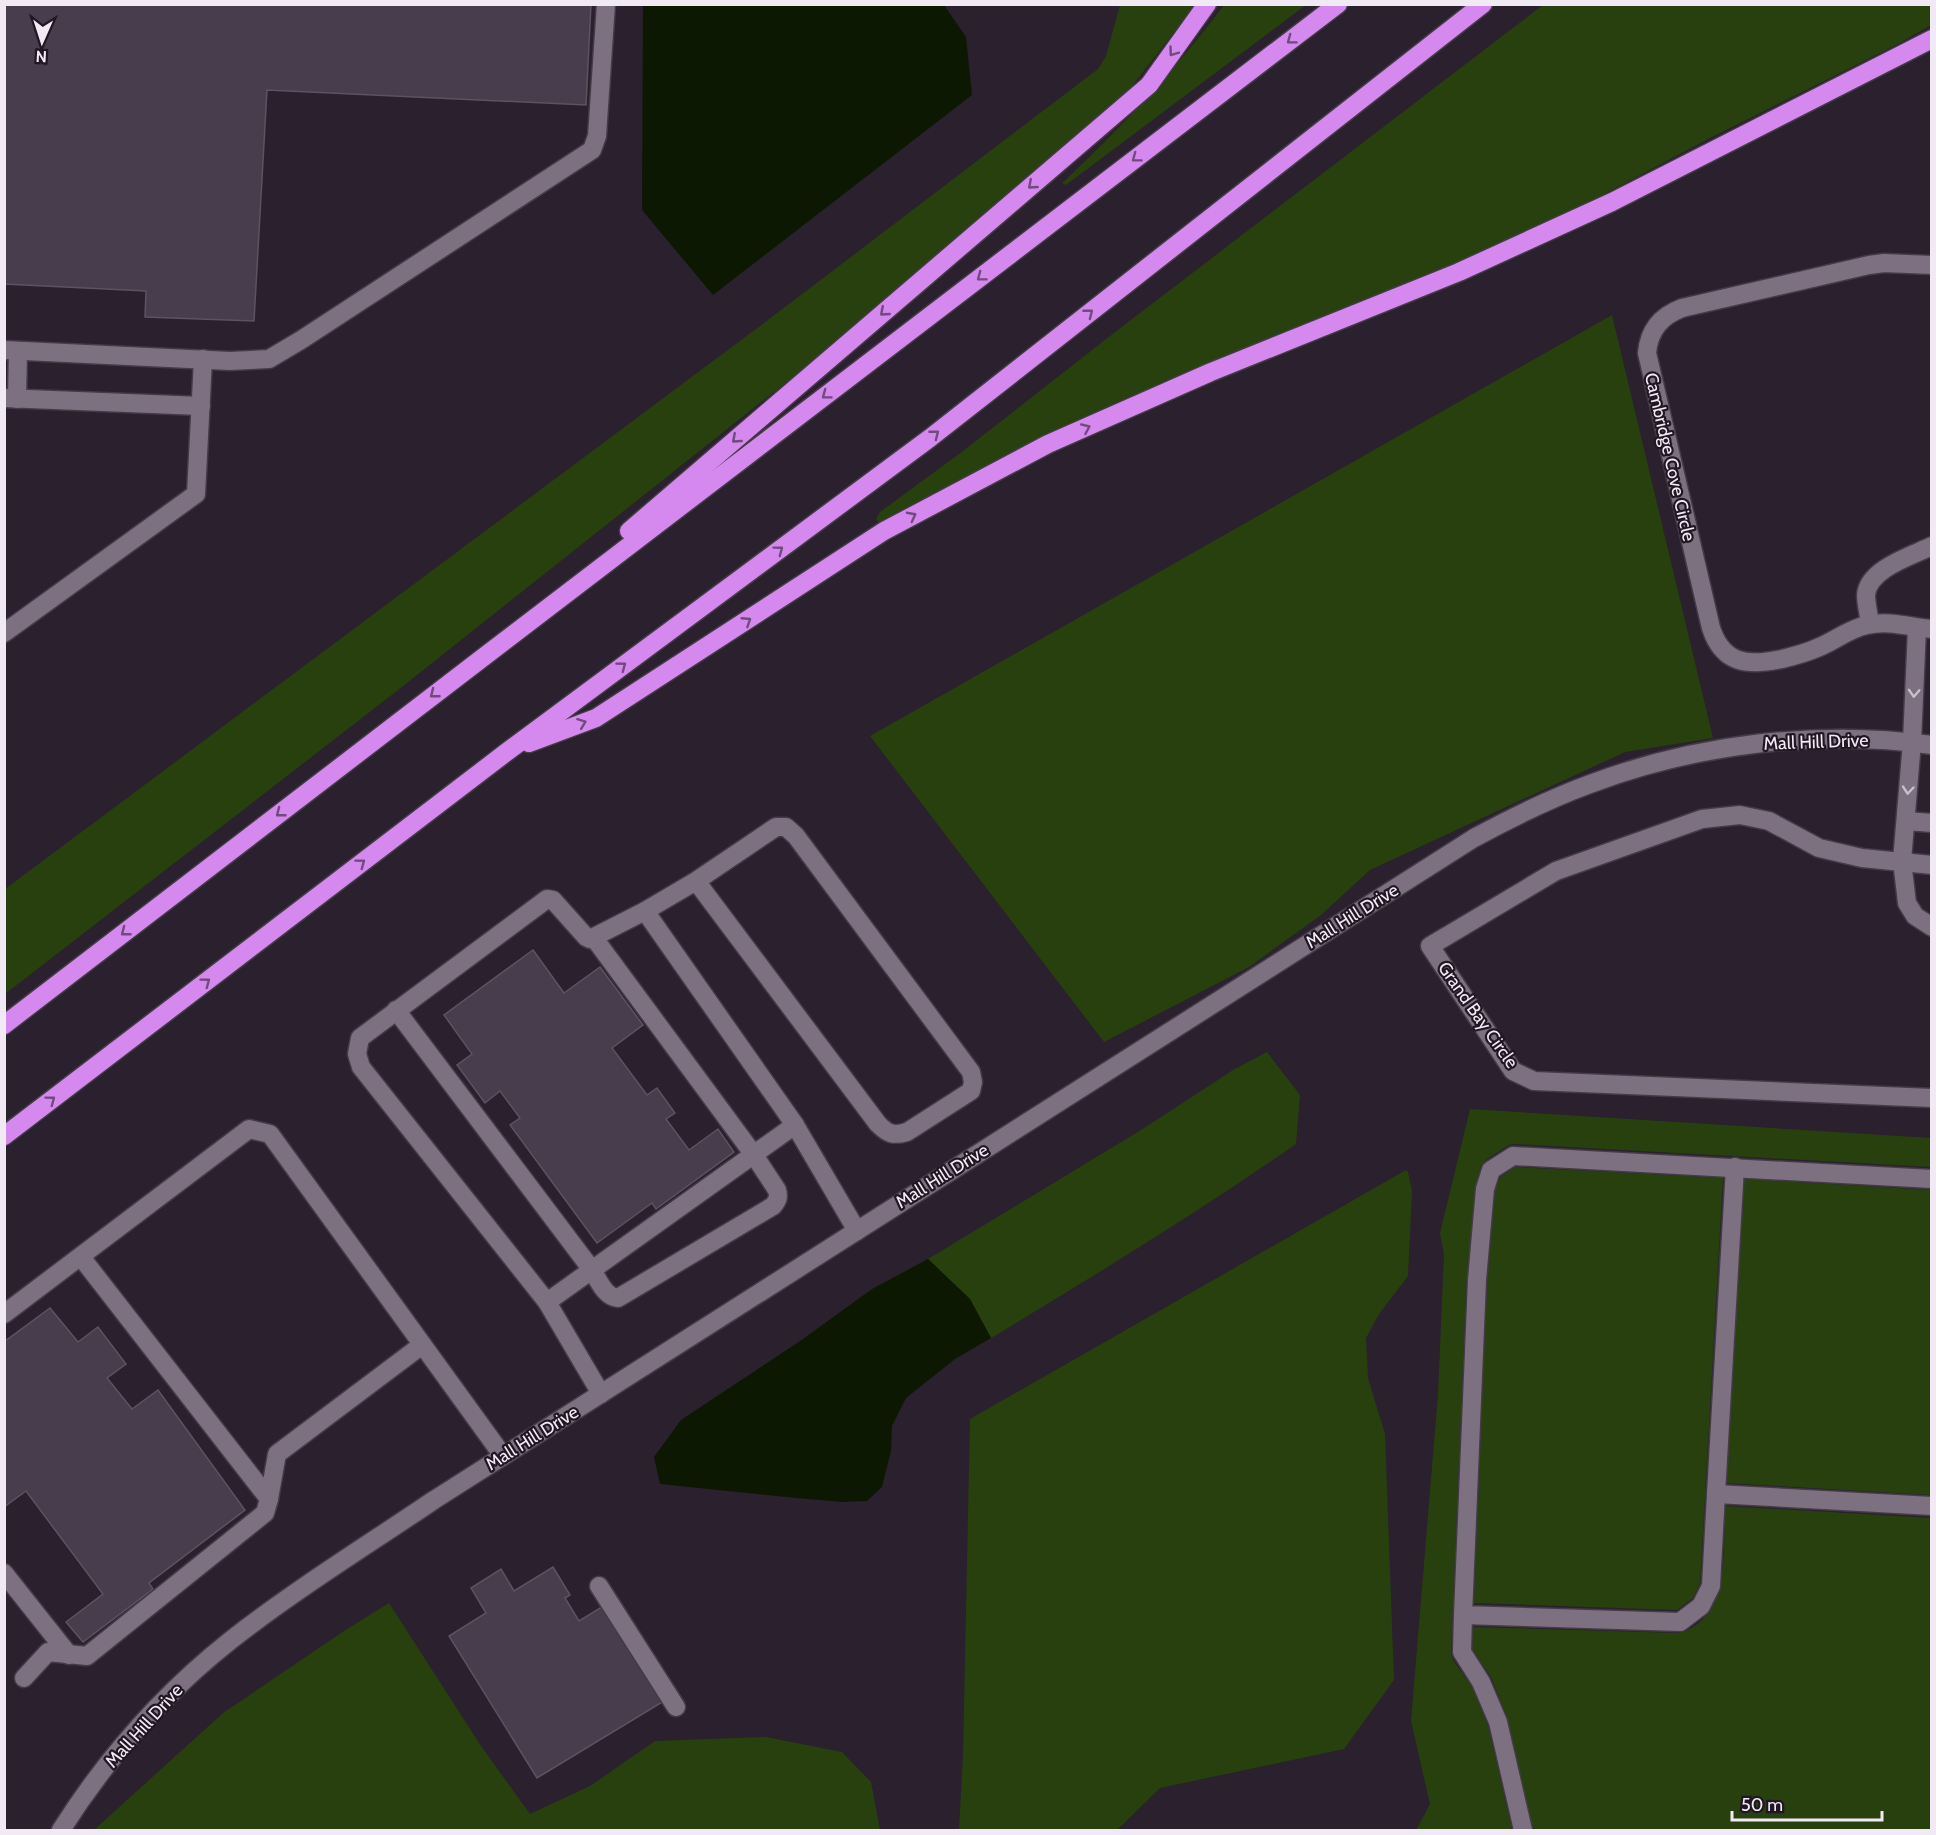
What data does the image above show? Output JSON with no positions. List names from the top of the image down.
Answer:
{
  "streets": {
    "street": ["Cambridge Cove Circle", "Mall Hill Drive", "Grand Bay Circle"]
  },
  "scale_bar": "50 m",
  "north": "bottom"
}
